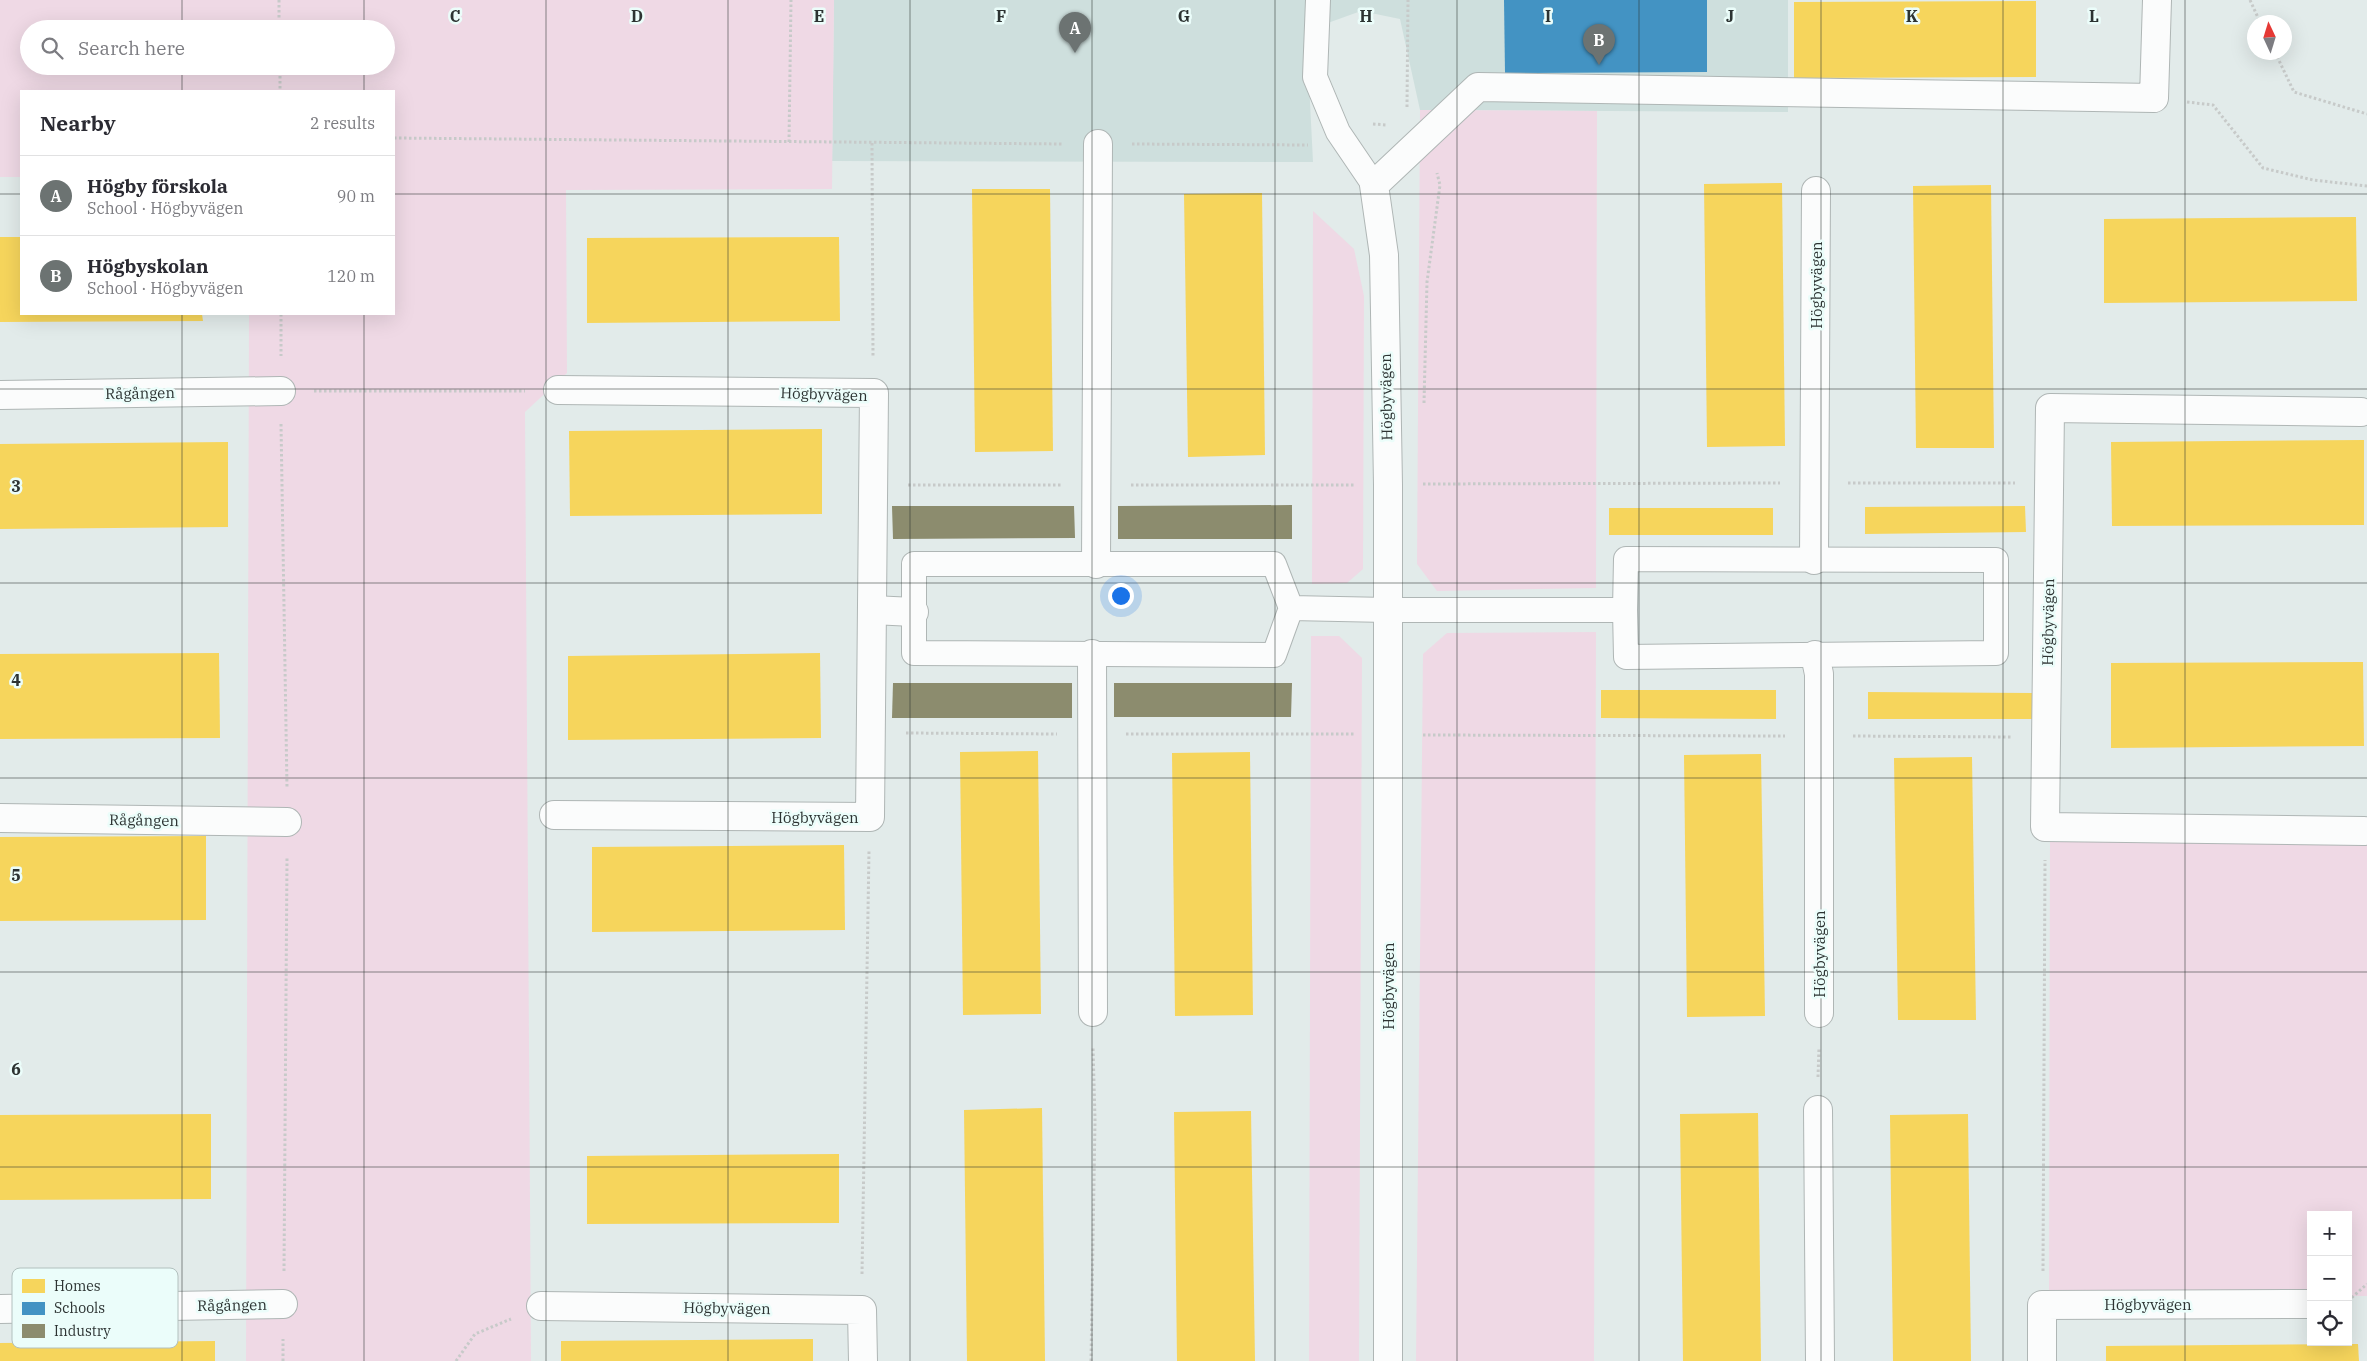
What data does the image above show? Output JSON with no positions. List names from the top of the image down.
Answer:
{
  "streets": {
    "street": ["Högbyvägen", "Rågången"]
  },
  "legend": ["Homes", "Schools", "Industry"],
  "north": "top",
  "page": {
    "pins": ["A", "B"],
    "search": "Search here",
    "heading": ["Nearby", "2 results"],
    "list": [
      {
        "mark": "A",
        "name": "Högby förskola",
        "note": "School · Högbyvägen",
        "value": "90 m"
      },
      {
        "mark": "B",
        "name": "Högbyskolan",
        "note": "School · Högbyvägen",
        "value": "120 m"
      }
    ],
    "map_buttons": ["+", "−"]
  },
  "grid": {
    "columns": [
      "C",
      "D",
      "E",
      "F",
      "G",
      "H",
      "I",
      "J",
      "K",
      "L"
    ],
    "rows": [
      "3",
      "4",
      "5",
      "6"
    ]
  }
}
